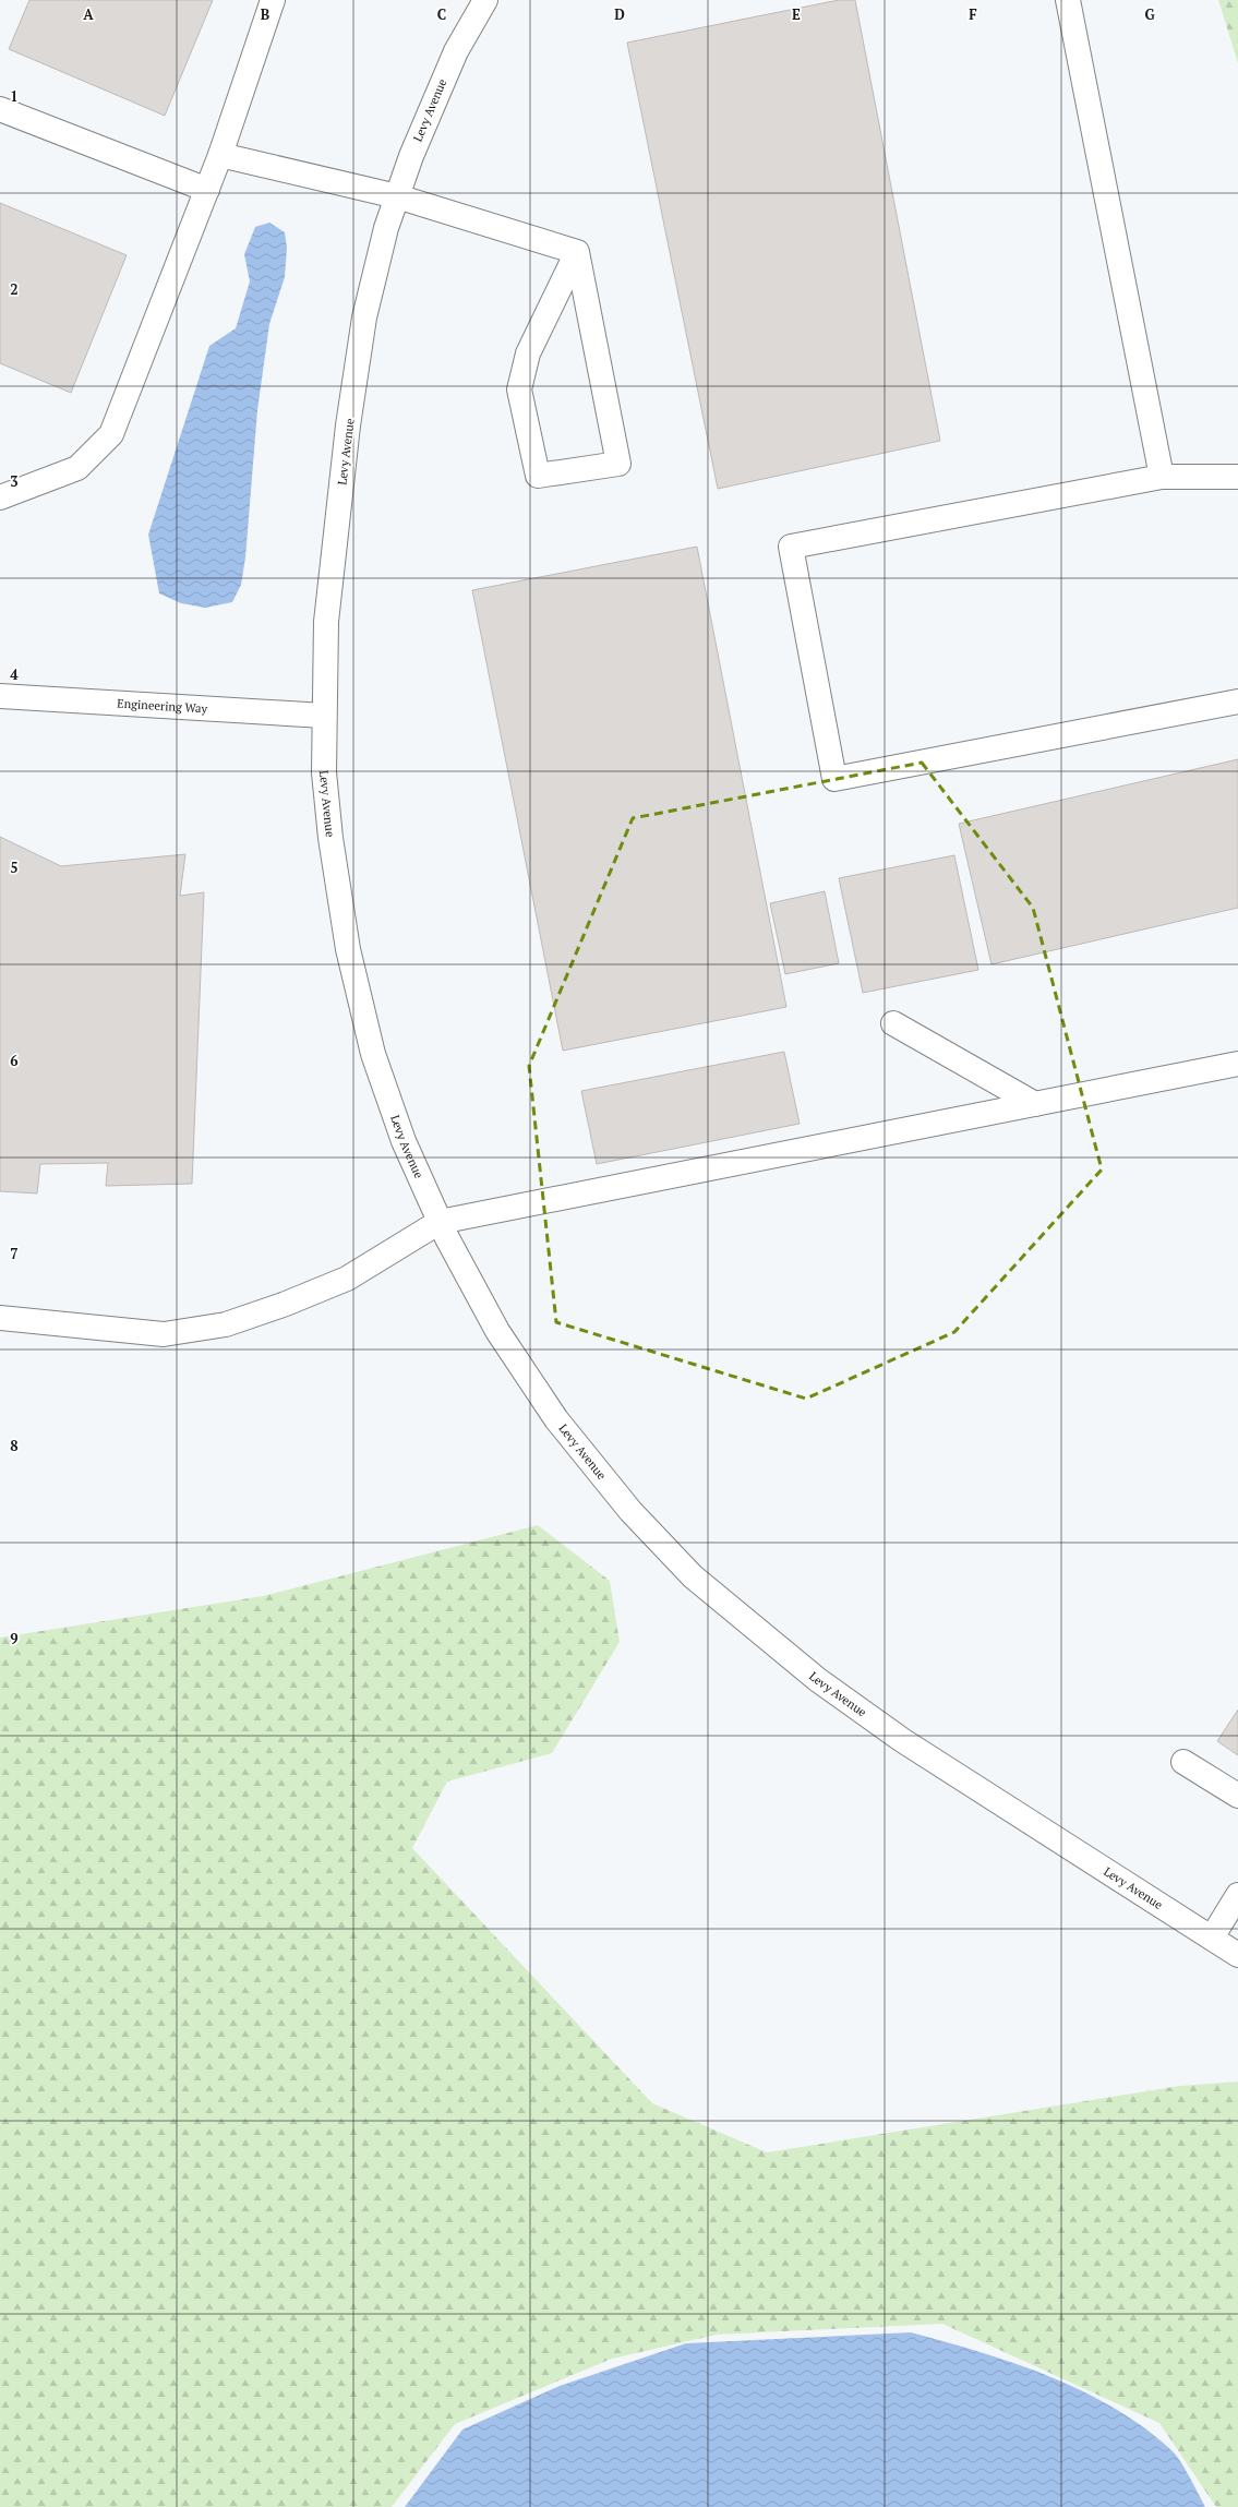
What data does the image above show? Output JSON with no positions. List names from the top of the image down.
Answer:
{
  "streets": {
    "street": ["Levy Avenue", "Engineering Way"]
  },
  "crossings": [
    ["Levy Avenue", "Engineering Way"]
  ],
  "grid": {
    "columns": [
      "A",
      "B",
      "C",
      "D",
      "E",
      "F",
      "G"
    ],
    "rows": [
      "1",
      "2",
      "3",
      "4",
      "5",
      "6",
      "7",
      "8",
      "9"
    ]
  }
}
